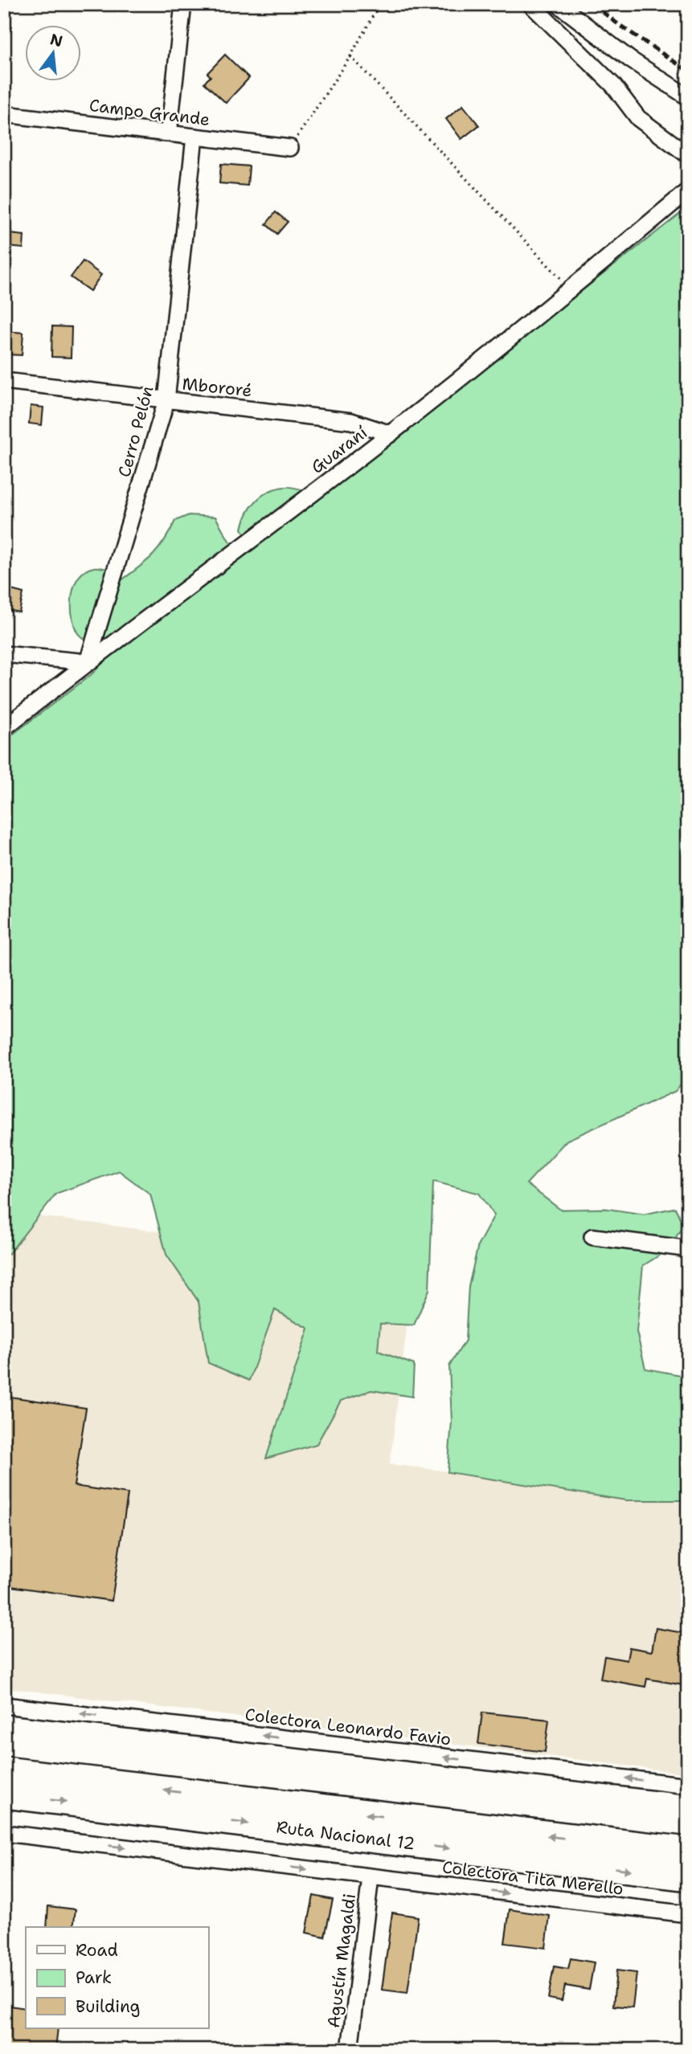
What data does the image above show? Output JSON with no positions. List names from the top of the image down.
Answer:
{
  "streets": {
    "highway": ["Ruta Nacional 12"],
    "street": [
      "Campo Grande",
      "Mbororé",
      "Cerro Pelón",
      "Guaraní",
      "Colectora Leonardo Favio",
      "Colectora Tita Merello",
      "Agustín Magaldi"
    ]
  },
  "crossings": [
    ["Campo Grande", "Cerro Pelón"],
    ["Mbororé", "Cerro Pelón"],
    ["Mbororé", "Guaraní"],
    ["Cerro Pelón", "Guaraní"],
    ["Colectora Tita Merello", "Agustín Magaldi"]
  ],
  "one_way": ["Colectora Leonardo Favio", "Colectora Tita Merello"],
  "legend": ["Road", "Park", "Building"],
  "north": "top"
}
